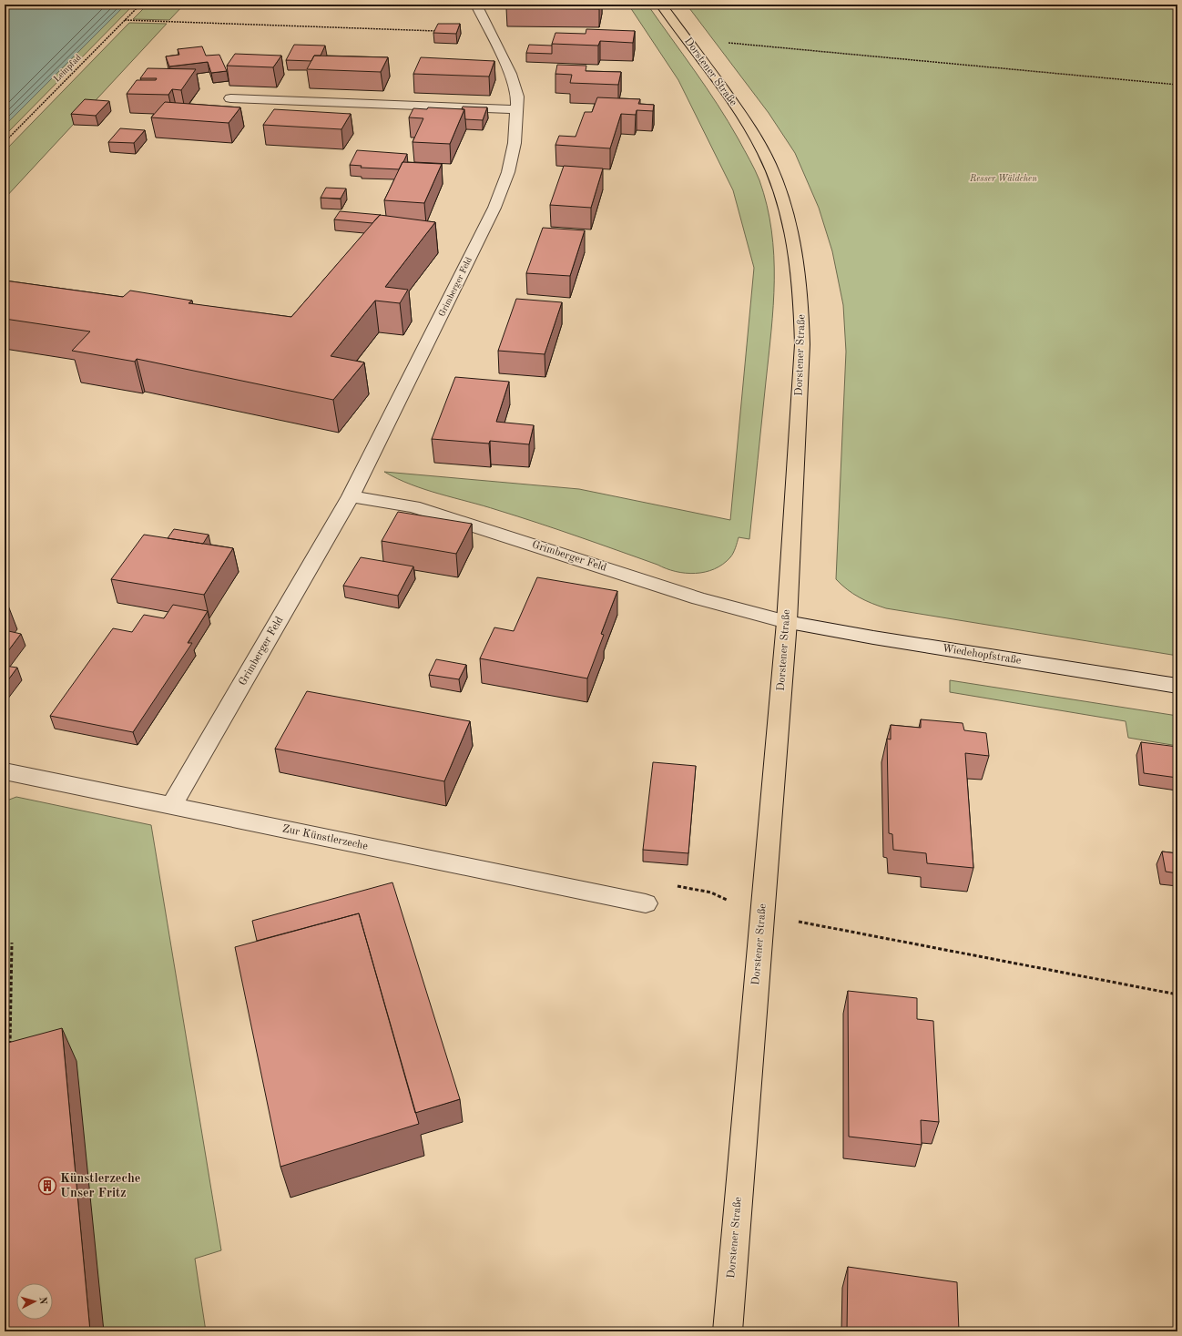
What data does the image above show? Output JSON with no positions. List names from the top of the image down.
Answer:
{
  "streets": {
    "main road": ["Dorstener Straße"],
    "street": ["Grimberger Feld", "Wiedehopfstraße", "Zur Künstlerzeche"],
    "path": ["Leinpfad"]
  },
  "crossings": [
    ["Dorstener Straße", "Grimberger Feld"],
    ["Dorstener Straße", "Wiedehopfstraße"],
    ["Grimberger Feld", "Wiedehopfstraße"],
    ["Grimberger Feld", "Zur Künstlerzeche"]
  ],
  "parks": ["Resser Wäldchen"],
  "places": {
    "building": ["Künstlerzeche Unser Fritz"]
  },
  "north": "right"
}
